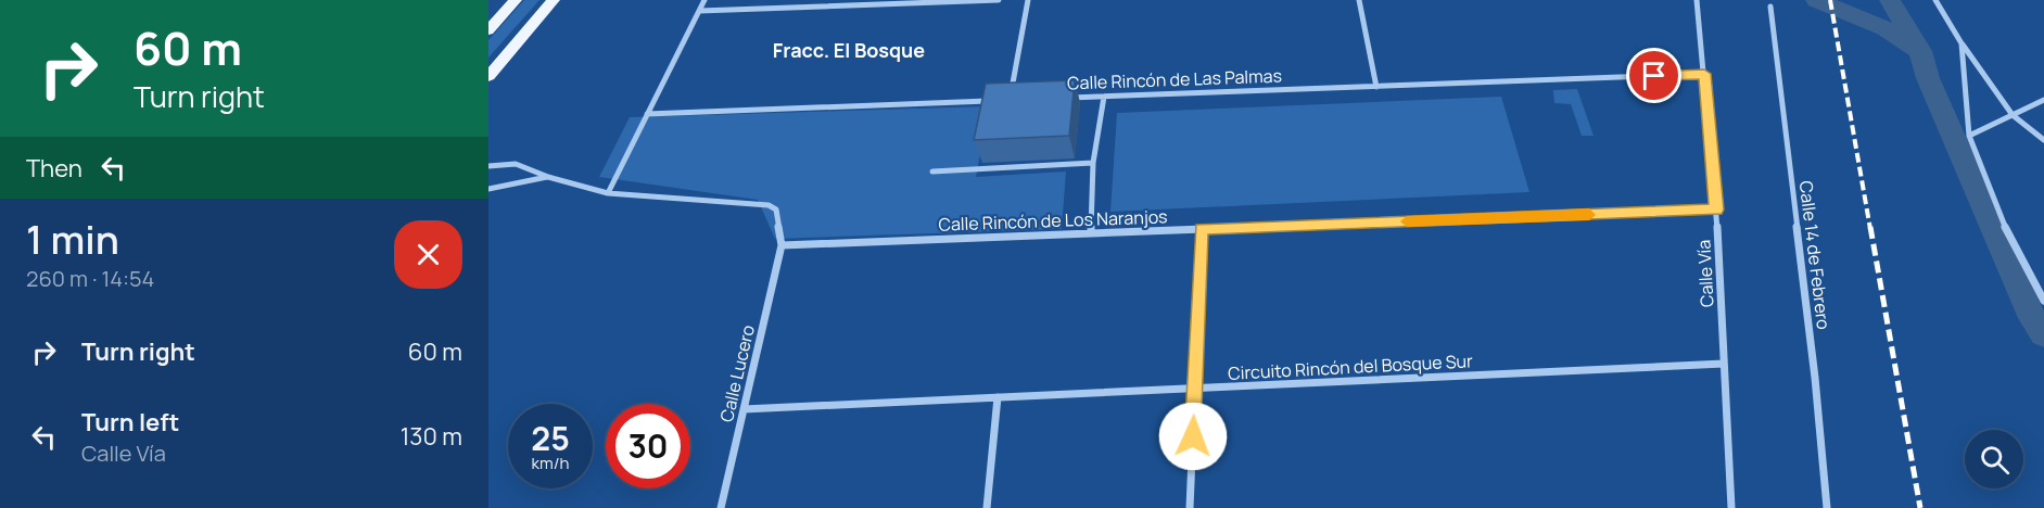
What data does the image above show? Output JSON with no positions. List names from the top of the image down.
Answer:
{
  "streets": {
    "street": [
      "Calle Rincón de Las Palmas",
      "Calle Rincón de Los Naranjos",
      "Calle 14 de Febrero",
      "Calle Vía",
      "Circuito Rincón del Bosque Sur",
      "Calle Lucero"
    ]
  },
  "crossings": [
    ["Calle Rincón de Las Palmas", "Calle Vía"],
    ["Calle Rincón de Los Naranjos", "Calle Vía"],
    ["Calle Rincón de Los Naranjos", "Calle Lucero"],
    ["Calle Vía", "Circuito Rincón del Bosque Sur"],
    ["Circuito Rincón del Bosque Sur", "Calle Lucero"]
  ],
  "districts": ["Fracc. El Bosque"],
  "page": {
    "turn": ["60 m", "Turn right"],
    "then": "Then",
    "heading": ["1 min", "260 m · 14:54"],
    "list": [
      {
        "name": "Turn right",
        "value": "60 m"
      },
      {
        "name": "Turn left",
        "note": "Calle Vía",
        "value": "130 m"
      }
    ],
    "speed": "25 km/h",
    "limit": "30"
  }
}
